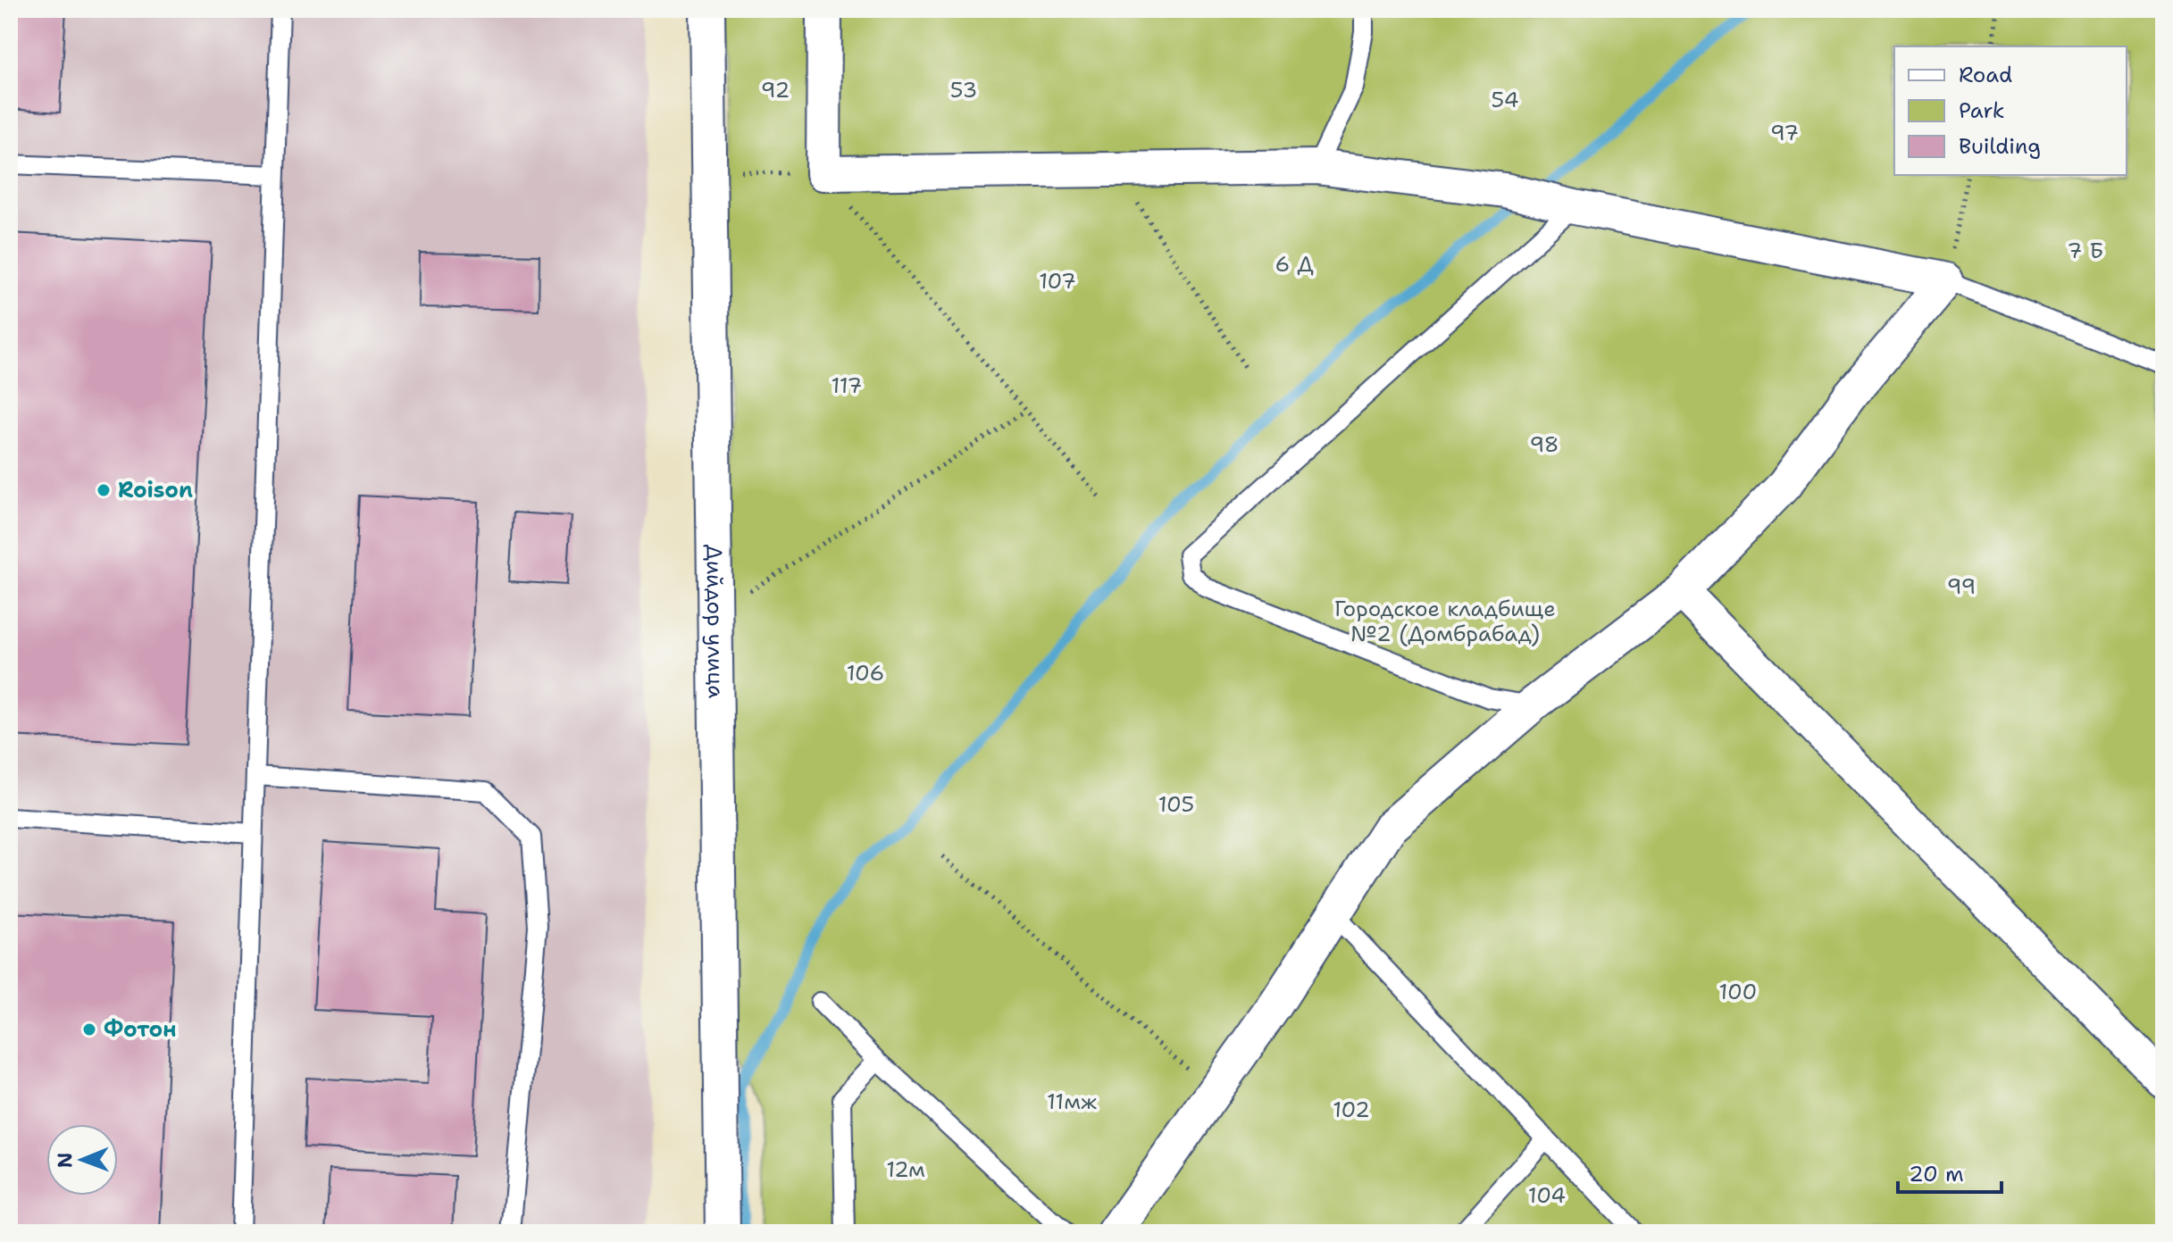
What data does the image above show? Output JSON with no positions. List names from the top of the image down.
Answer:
{
  "streets": {
    "street": ["Дийдор улица"]
  },
  "parks": [
    "92",
    "53",
    "54",
    "97",
    "7 Б",
    "6 Д",
    "107",
    "117",
    "98",
    "99",
    "Городское кладбище №2 (Домбрабад)",
    "106",
    "105",
    "100",
    "11мж",
    "102",
    "12м",
    "104"
  ],
  "places": ["Roison", "Фотон"],
  "legend": ["Road", "Park", "Building"],
  "scale_bar": "20 m",
  "north": "left"
}
